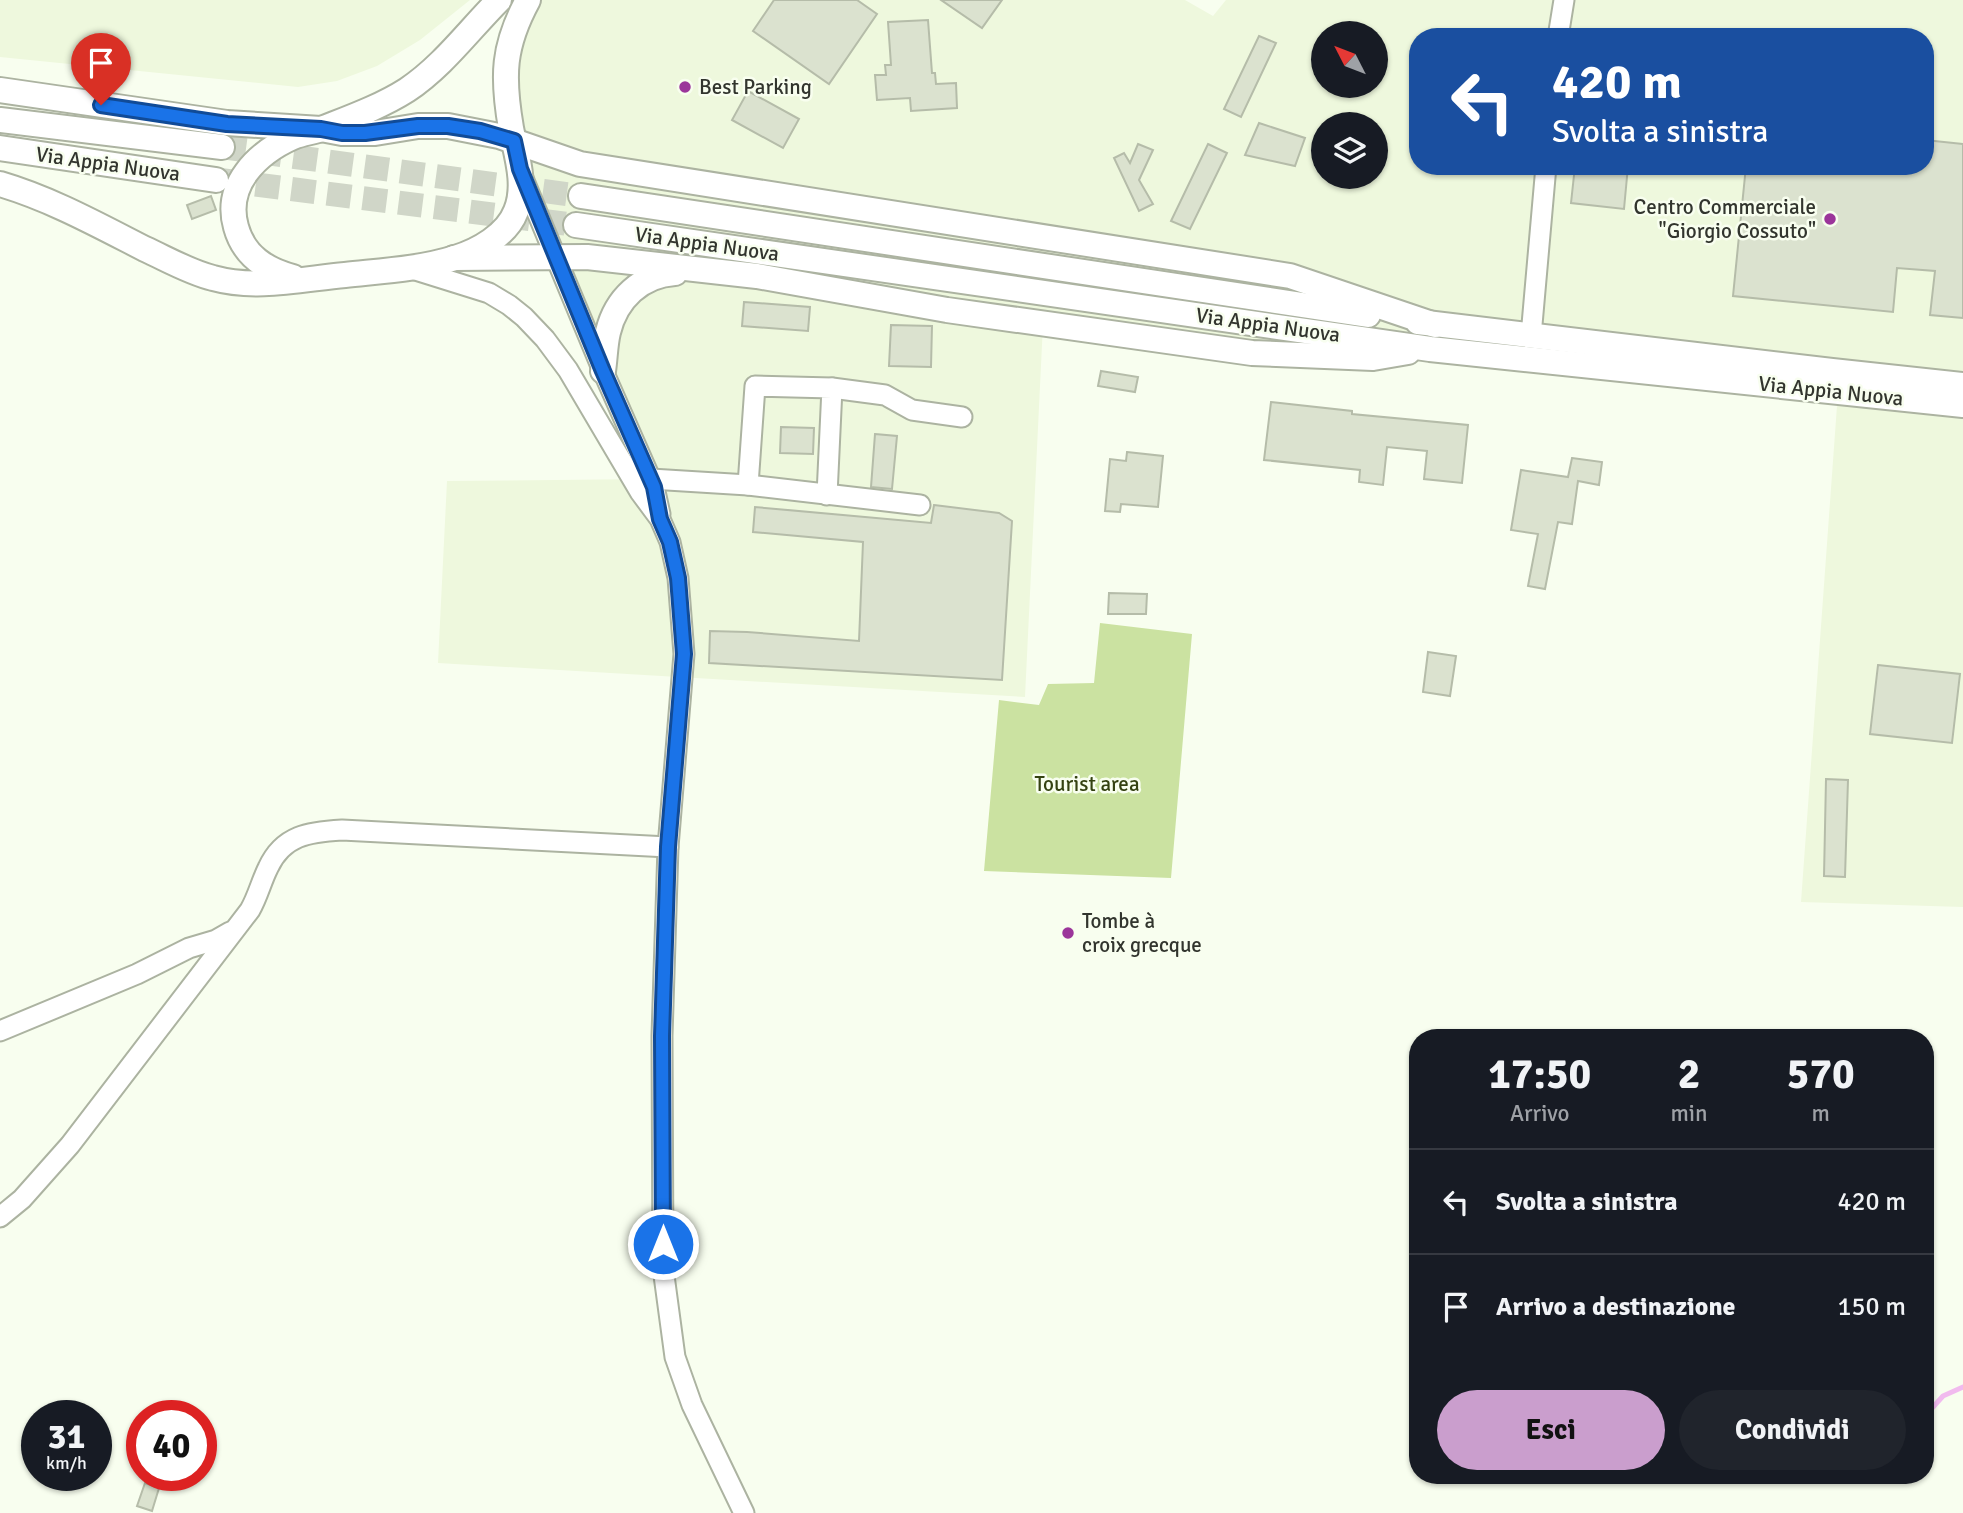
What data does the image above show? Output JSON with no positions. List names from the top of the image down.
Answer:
{
  "streets": {
    "main road": ["Via Appia Nuova"]
  },
  "parks": ["Tourist area"],
  "places": ["Best Parking", "Centro Commerciale \"Giorgio Cossuto\"", "Tombe à croix grecque"],
  "north": "top left",
  "page": {
    "turn": ["420 m", "Svolta a sinistra"],
    "eta": [
      "17:50",
      "Arrivo",
      "2",
      "min",
      "570",
      "m"
    ],
    "list": [
      {
        "name": "Svolta a sinistra",
        "value": "420 m"
      },
      {
        "name": "Arrivo a destinazione",
        "value": "150 m"
      }
    ],
    "buttons": ["Esci", "Condividi"],
    "speed": "31 km/h",
    "limit": "40"
  }
}
